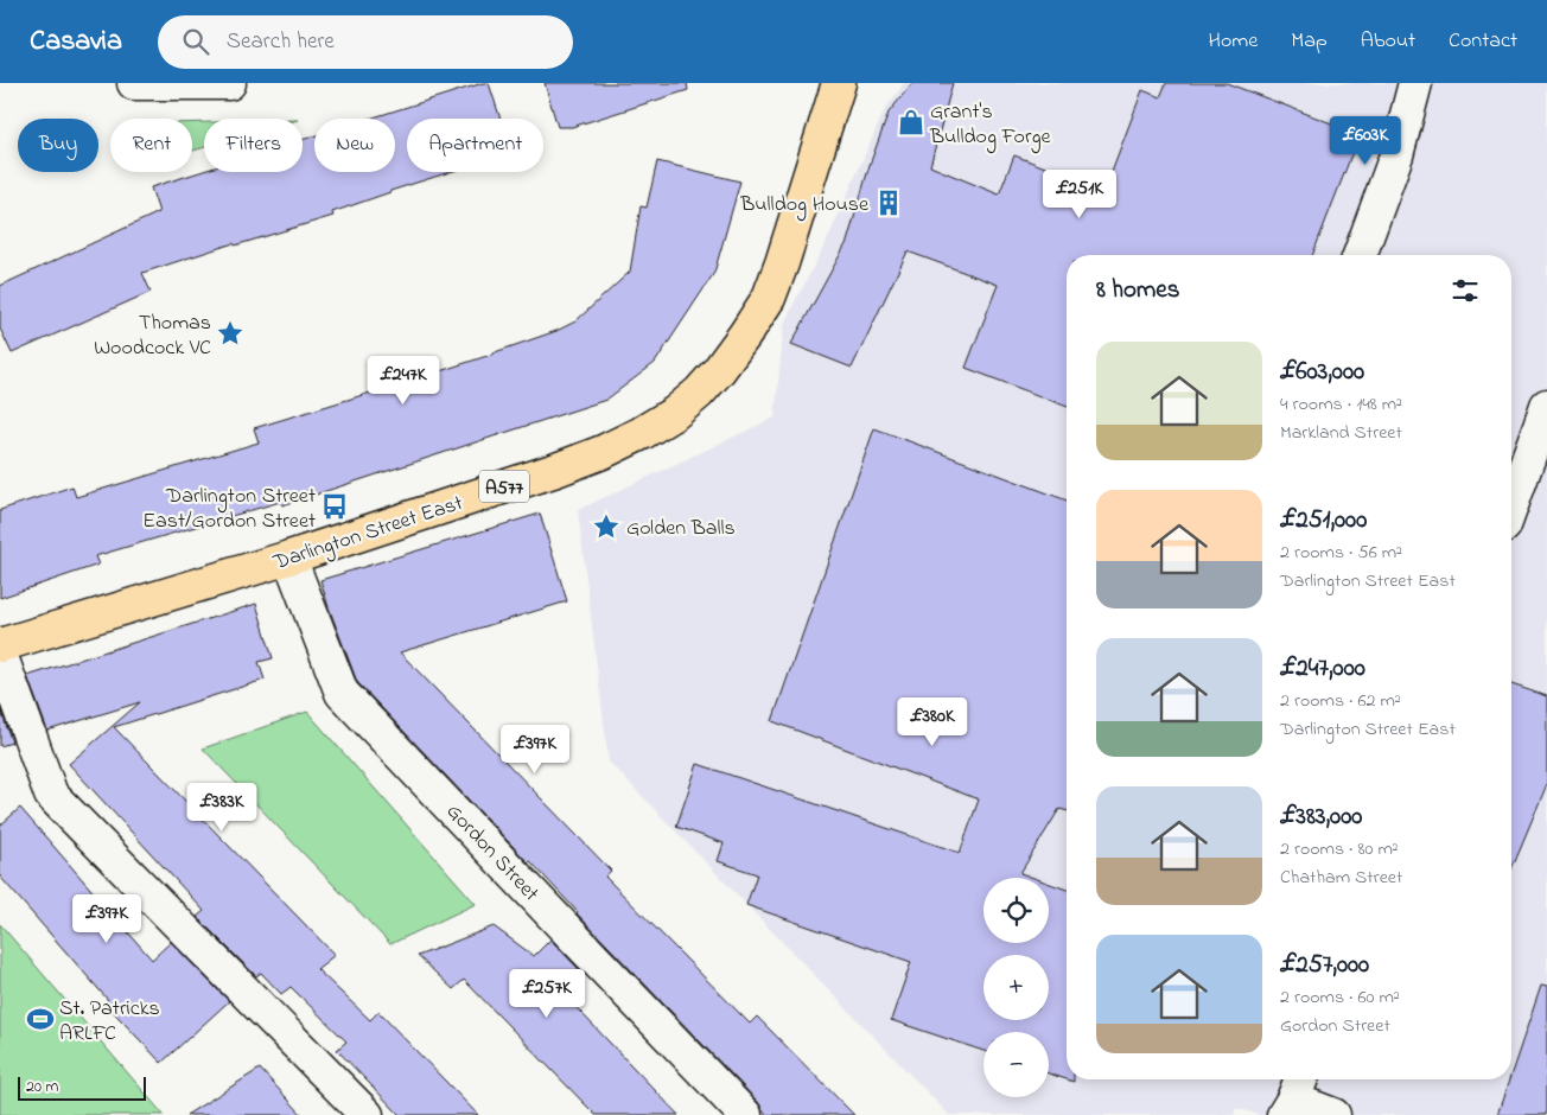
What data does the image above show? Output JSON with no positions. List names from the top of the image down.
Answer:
{
  "streets": {
    "highway": ["A577", "Darlington Street East"],
    "street": ["Gordon Street"]
  },
  "crossings": [
    ["Darlington Street East", "Gordon Street"]
  ],
  "places": {
    "shop": ["Grant's Bulldog Forge"],
    "building": ["Bulldog House"],
    "place": ["Thomas Woodcock VC", "Golden Balls"],
    "bus stop": ["Darlington Street East/Gordon Street"],
    "sports": ["St. Patricks ARLFC"]
  },
  "scale_bar": "20 m",
  "page": {
    "header": "Casavia",
    "search": "Search here",
    "nav": [
      "Home",
      "Map",
      "About",
      "Contact"
    ],
    "price": [
      "£603K",
      "£251K",
      "£247K",
      "£380K",
      "£397K",
      "£383K",
      "£397K",
      "£257K"
    ],
    "chip": [
      "Buy",
      "Rent",
      "Filters",
      "New",
      "Apartment"
    ],
    "heading": "8 homes",
    "list": [
      {
        "name": "£603,000",
        "note": "4 rooms · 148 m² · Markland Street"
      },
      {
        "name": "£251,000",
        "note": "2 rooms · 56 m² · Darlington Street East"
      },
      {
        "name": "£247,000",
        "note": "2 rooms · 62 m² · Darlington Street East"
      },
      {
        "name": "£383,000",
        "note": "2 rooms · 80 m² · Chatham Street"
      },
      {
        "name": "£257,000",
        "note": "2 rooms · 60 m² · Gordon Street"
      }
    ],
    "map_buttons": ["+", "−"],
    "scale": "20 m"
  }
}
